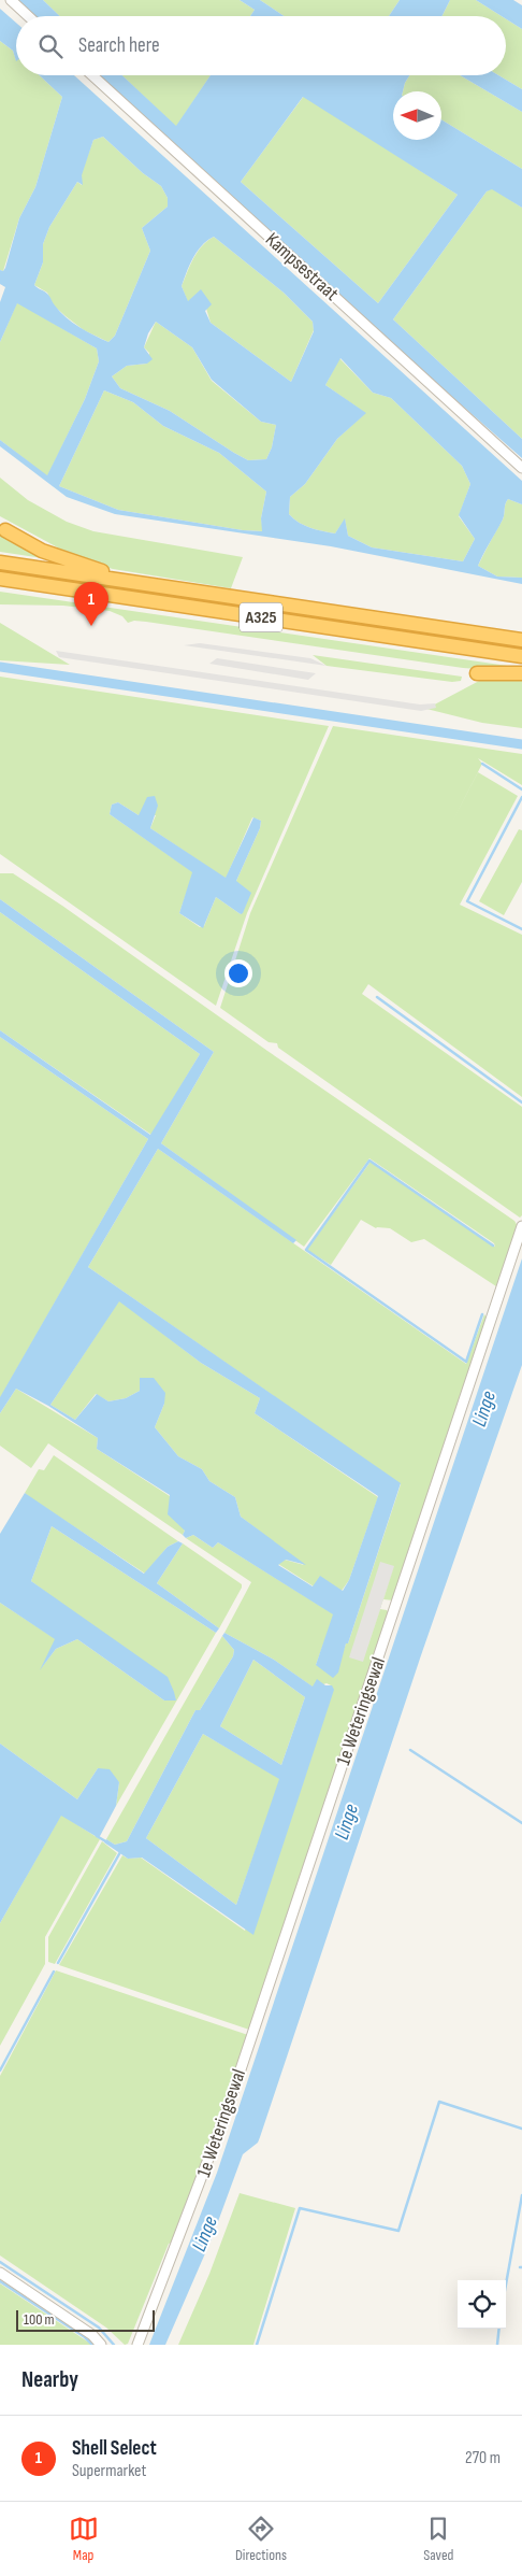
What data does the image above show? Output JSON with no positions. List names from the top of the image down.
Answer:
{
  "streets": {
    "highway": ["A325"],
    "street": ["Kampsestraat", "1e Weteringsewal"]
  },
  "water": ["Linge"],
  "scale_bar": "100 m",
  "north": "left",
  "page": {
    "search": "Search here",
    "pins": "1",
    "scale": "100 m",
    "heading": "Nearby",
    "list": [
      {
        "mark": "1",
        "name": "Shell Select",
        "note": "Supermarket",
        "value": "270 m"
      }
    ],
    "nav": ["Map", "Directions", "Saved"]
  }
}
